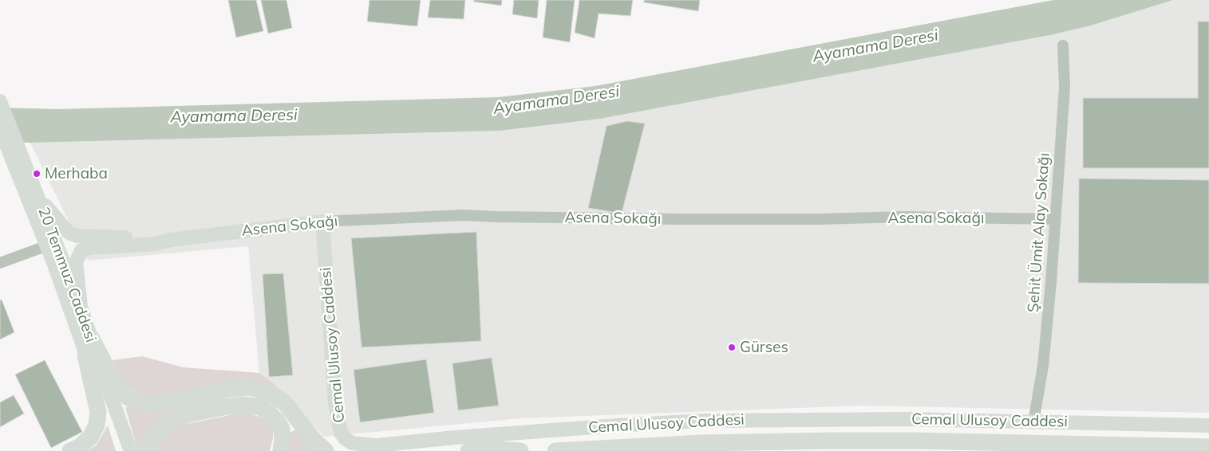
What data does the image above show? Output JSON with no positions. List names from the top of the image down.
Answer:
{
  "streets": {
    "main road": ["Asena Sokağı", "20 Temmuz Caddesi", "Cemal Ulusoy Caddesi"],
    "street": ["Şehit Ümit Alay Sokağı"]
  },
  "crossings": [
    ["Asena Sokağı", "Şehit Ümit Alay Sokağı"],
    ["Asena Sokağı", "Cemal Ulusoy Caddesi"],
    ["Şehit Ümit Alay Sokağı", "Cemal Ulusoy Caddesi"]
  ],
  "water": ["Ayamama Deresi"],
  "places": ["Merhaba", "Gürses"]
}
